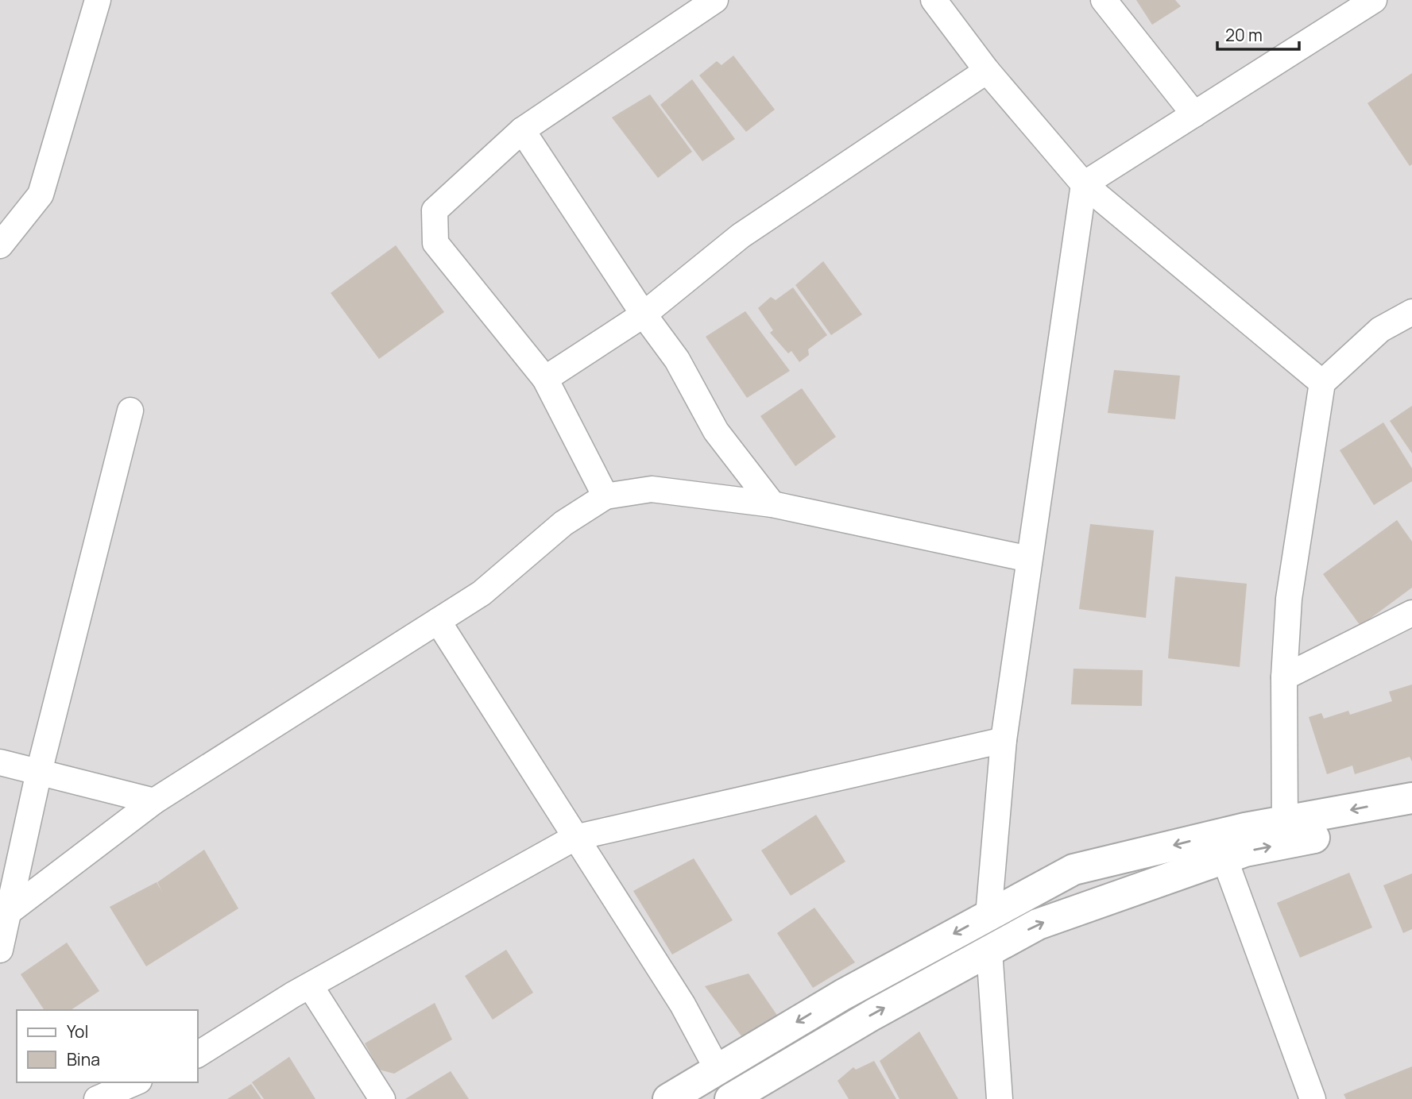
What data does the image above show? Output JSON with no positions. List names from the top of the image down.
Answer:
{
  "legend": ["Yol", "Bina"],
  "scale_bar": "20 m"
}
